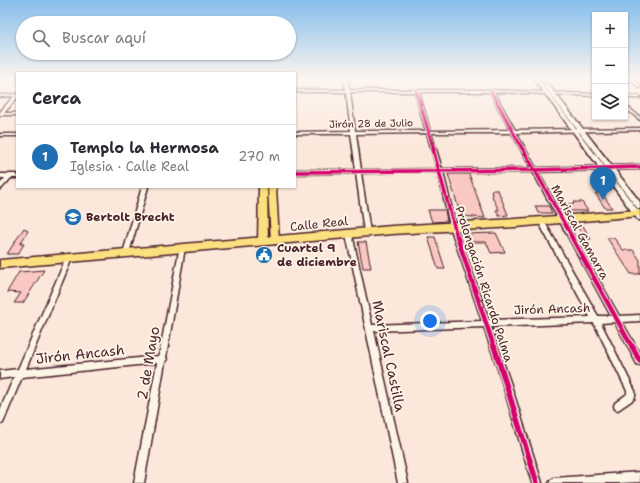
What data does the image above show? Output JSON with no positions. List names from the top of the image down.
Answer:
{
  "streets": {
    "highway": ["Calle Real"],
    "street": [
      "Jirón 28 de Julio",
      "Mariscal Gamarra",
      "Prolongación Ricardo Palma",
      "Jirón Ancash",
      "Mariscal Castilla",
      "2 de Mayo"
    ]
  },
  "crossings": [
    ["Jirón 28 de Julio", "Mariscal Gamarra"],
    ["Jirón 28 de Julio", "Prolongación Ricardo Palma"],
    ["Calle Real", "Mariscal Gamarra"],
    ["Calle Real", "Prolongación Ricardo Palma"],
    ["Calle Real", "Mariscal Castilla"],
    ["Calle Real", "2 de Mayo"],
    ["Mariscal Gamarra", "Jirón Ancash"],
    ["Prolongación Ricardo Palma", "Jirón Ancash"],
    ["Jirón Ancash", "Mariscal Castilla"],
    ["Jirón Ancash", "2 de Mayo"]
  ],
  "places": {
    "school or university": ["Bertolt Brecht"],
    "public building": ["Cuartel 9 de diciembre"]
  },
  "page": {
    "map_buttons": ["+", "−"],
    "search": "Buscar aquí",
    "heading": "Cerca",
    "list": [
      {
        "mark": "1",
        "name": "Templo la Hermosa",
        "note": "Iglesia · Calle Real",
        "value": "270 m"
      }
    ],
    "pins": "1"
  }
}
